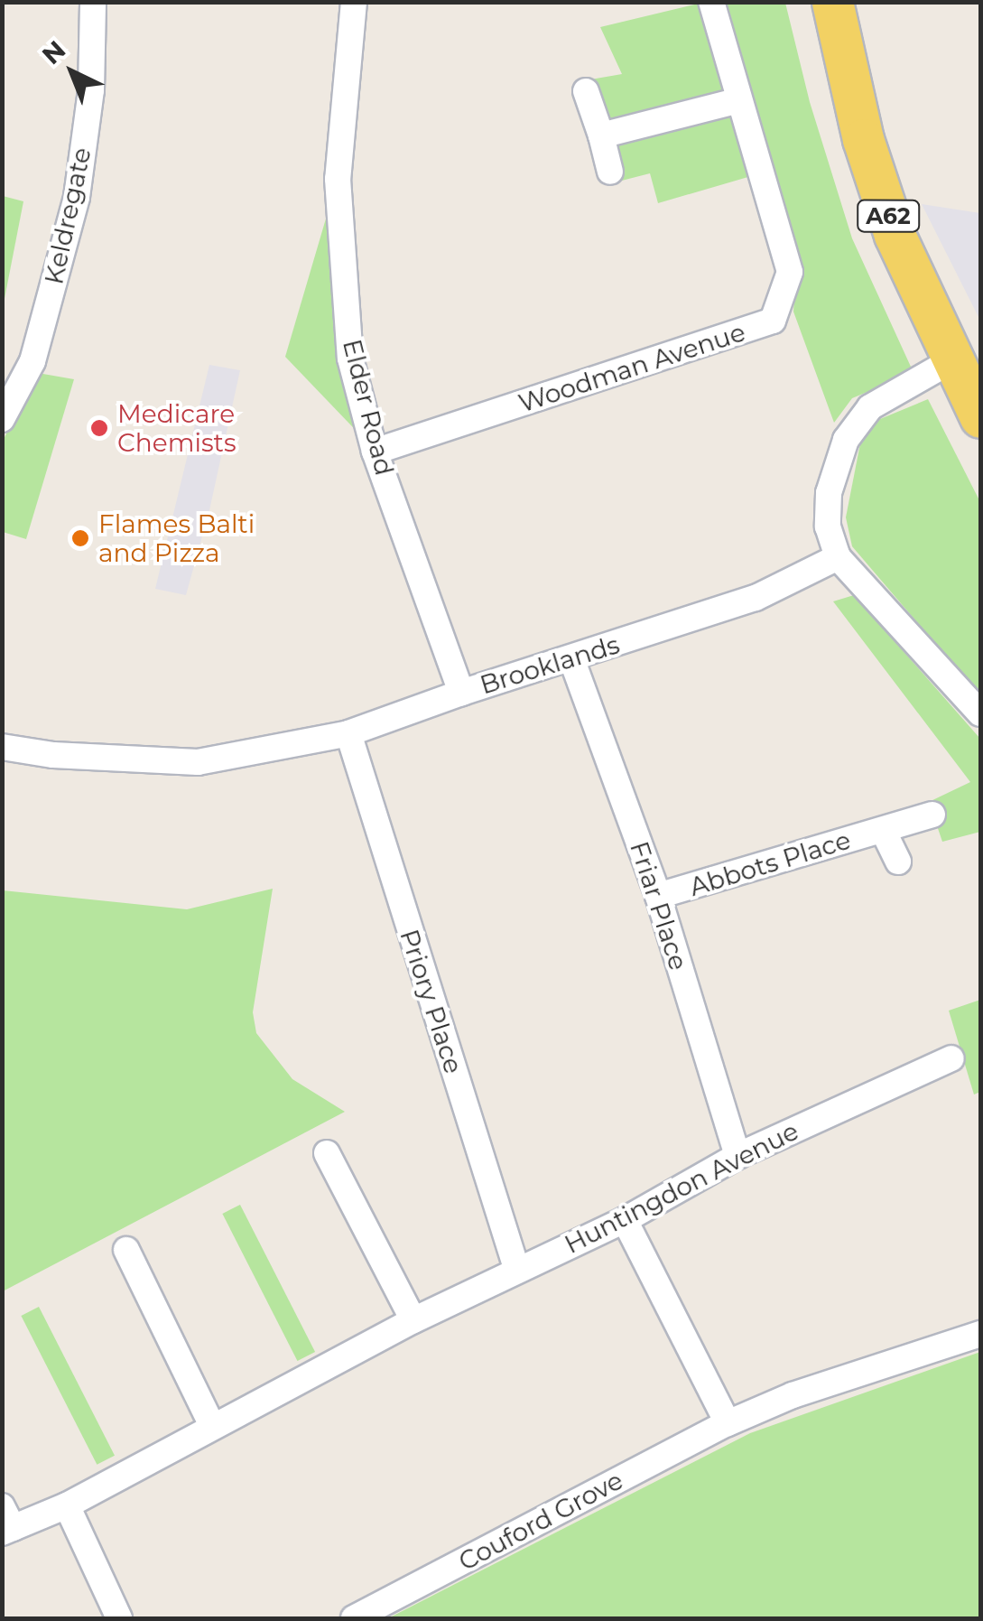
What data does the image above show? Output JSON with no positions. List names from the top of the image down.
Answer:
{
  "streets": {
    "main road": ["A62"],
    "street": [
      "Keldregate",
      "Woodman Avenue",
      "Elder Road",
      "Brooklands",
      "Abbots Place",
      "Friar Place",
      "Priory Place",
      "Huntingdon Avenue",
      "Couford Grove"
    ]
  },
  "crossings": [
    ["Woodman Avenue", "Elder Road"],
    ["Elder Road", "Brooklands"],
    ["Brooklands", "Friar Place"],
    ["Brooklands", "Priory Place"],
    ["Abbots Place", "Friar Place"],
    ["Friar Place", "Huntingdon Avenue"],
    ["Priory Place", "Huntingdon Avenue"]
  ],
  "places": ["Medicare Chemists", "Flames Balti and Pizza"],
  "north": "top left"
}
